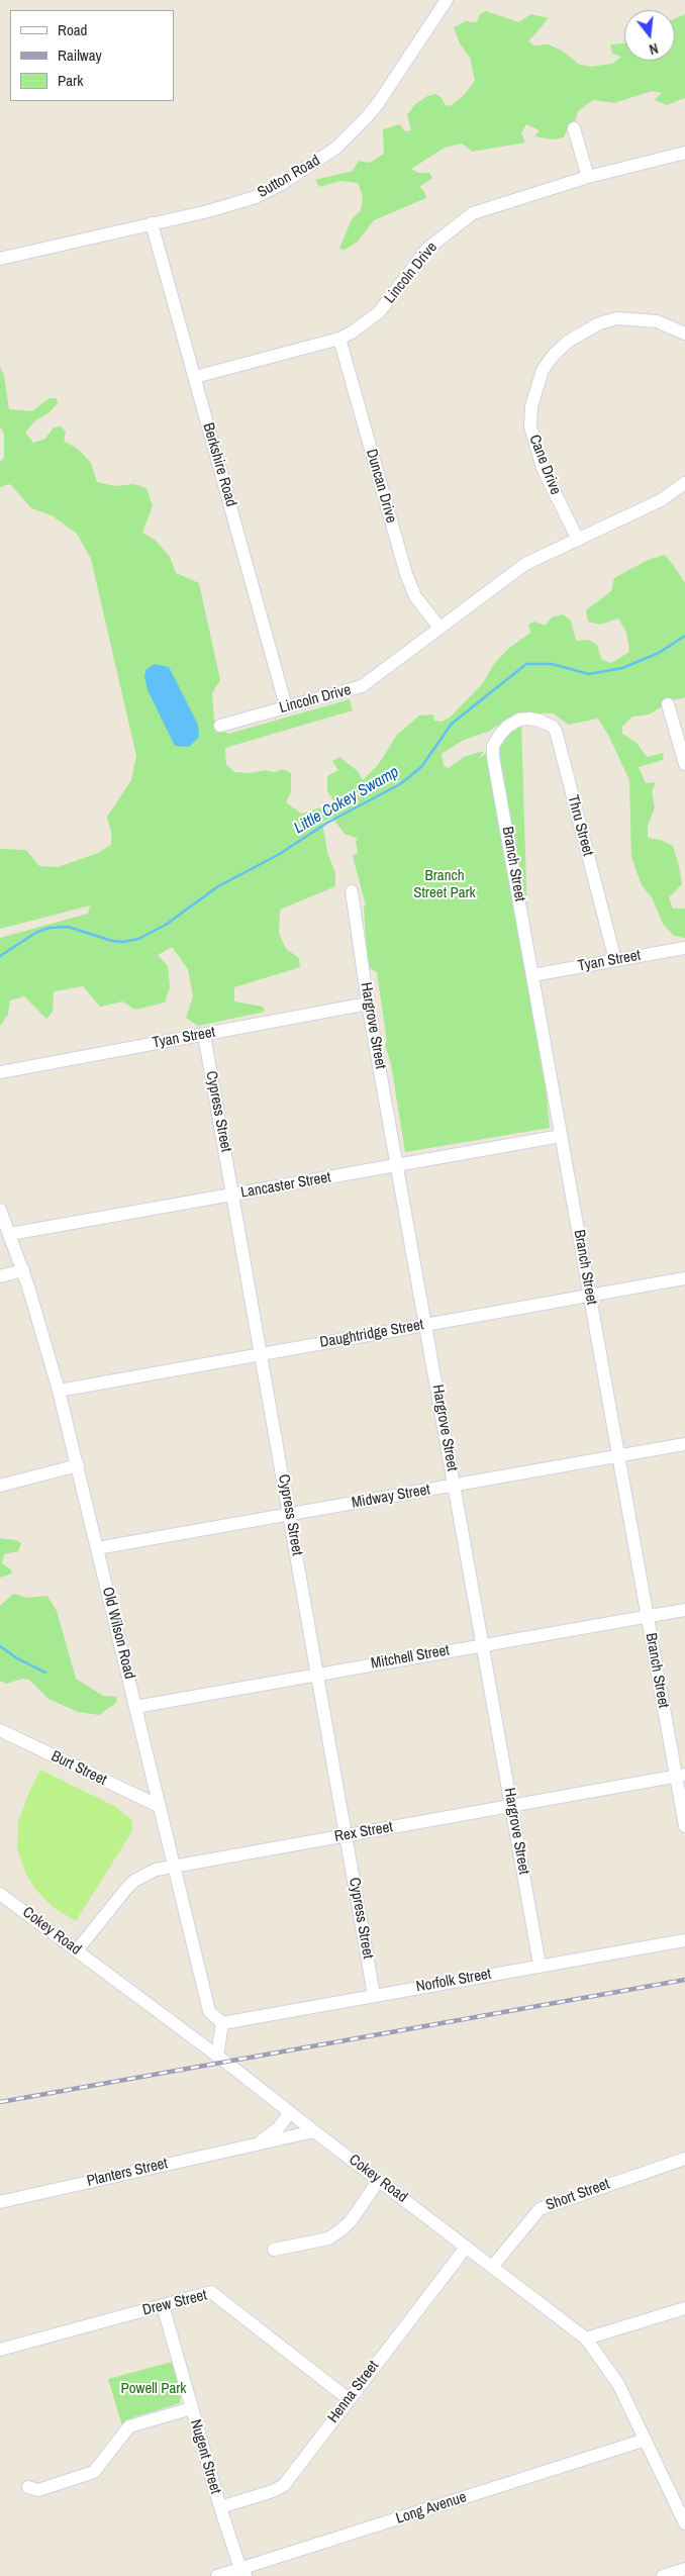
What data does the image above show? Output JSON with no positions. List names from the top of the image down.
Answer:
{
  "streets": {
    "street": [
      "Sutton Road",
      "Lincoln Drive",
      "Berkshire Road",
      "Cane Drive",
      "Duncan Drive",
      "Thru Street",
      "Branch Street",
      "Tyan Street",
      "Hargrove Street",
      "Cypress Street",
      "Lancaster Street",
      "Daughtridge Street",
      "Midway Street",
      "Old Wilson Road",
      "Mitchell Street",
      "Burt Street",
      "Rex Street",
      "Cokey Road",
      "Norfolk Street",
      "Planters Street",
      "Short Street",
      "Drew Street",
      "Henna Street",
      "Nugent Street",
      "Long Avenue"
    ]
  },
  "crossings": [
    ["Sutton Road", "Berkshire Road"],
    ["Lincoln Drive", "Berkshire Road"],
    ["Lincoln Drive", "Cane Drive"],
    ["Lincoln Drive", "Duncan Drive"],
    ["Thru Street", "Branch Street"],
    ["Thru Street", "Tyan Street"],
    ["Branch Street", "Tyan Street"],
    ["Branch Street", "Lancaster Street"],
    ["Branch Street", "Daughtridge Street"],
    ["Branch Street", "Midway Street"],
    ["Branch Street", "Mitchell Street"],
    ["Branch Street", "Rex Street"],
    ["Tyan Street", "Hargrove Street"],
    ["Tyan Street", "Cypress Street"],
    ["Hargrove Street", "Lancaster Street"],
    ["Hargrove Street", "Daughtridge Street"],
    ["Hargrove Street", "Midway Street"],
    ["Hargrove Street", "Mitchell Street"],
    ["Hargrove Street", "Rex Street"],
    ["Hargrove Street", "Norfolk Street"],
    ["Cypress Street", "Lancaster Street"],
    ["Cypress Street", "Daughtridge Street"],
    ["Cypress Street", "Midway Street"],
    ["Cypress Street", "Mitchell Street"],
    ["Cypress Street", "Rex Street"],
    ["Cypress Street", "Norfolk Street"],
    ["Lancaster Street", "Old Wilson Road"],
    ["Daughtridge Street", "Old Wilson Road"],
    ["Midway Street", "Old Wilson Road"],
    ["Old Wilson Road", "Mitchell Street"],
    ["Old Wilson Road", "Burt Street"],
    ["Old Wilson Road", "Rex Street"],
    ["Old Wilson Road", "Norfolk Street"],
    ["Rex Street", "Cokey Road"],
    ["Cokey Road", "Planters Street"],
    ["Cokey Road", "Short Street"],
    ["Cokey Road", "Henna Street"],
    ["Cokey Road", "Long Avenue"],
    ["Drew Street", "Henna Street"],
    ["Drew Street", "Nugent Street"],
    ["Henna Street", "Nugent Street"],
    ["Nugent Street", "Long Avenue"]
  ],
  "water": ["Little Cokey Swamp"],
  "parks": ["Branch Street Park", "Powell Park"],
  "legend": ["Road", "Railway", "Park"],
  "north": "bottom"
}
